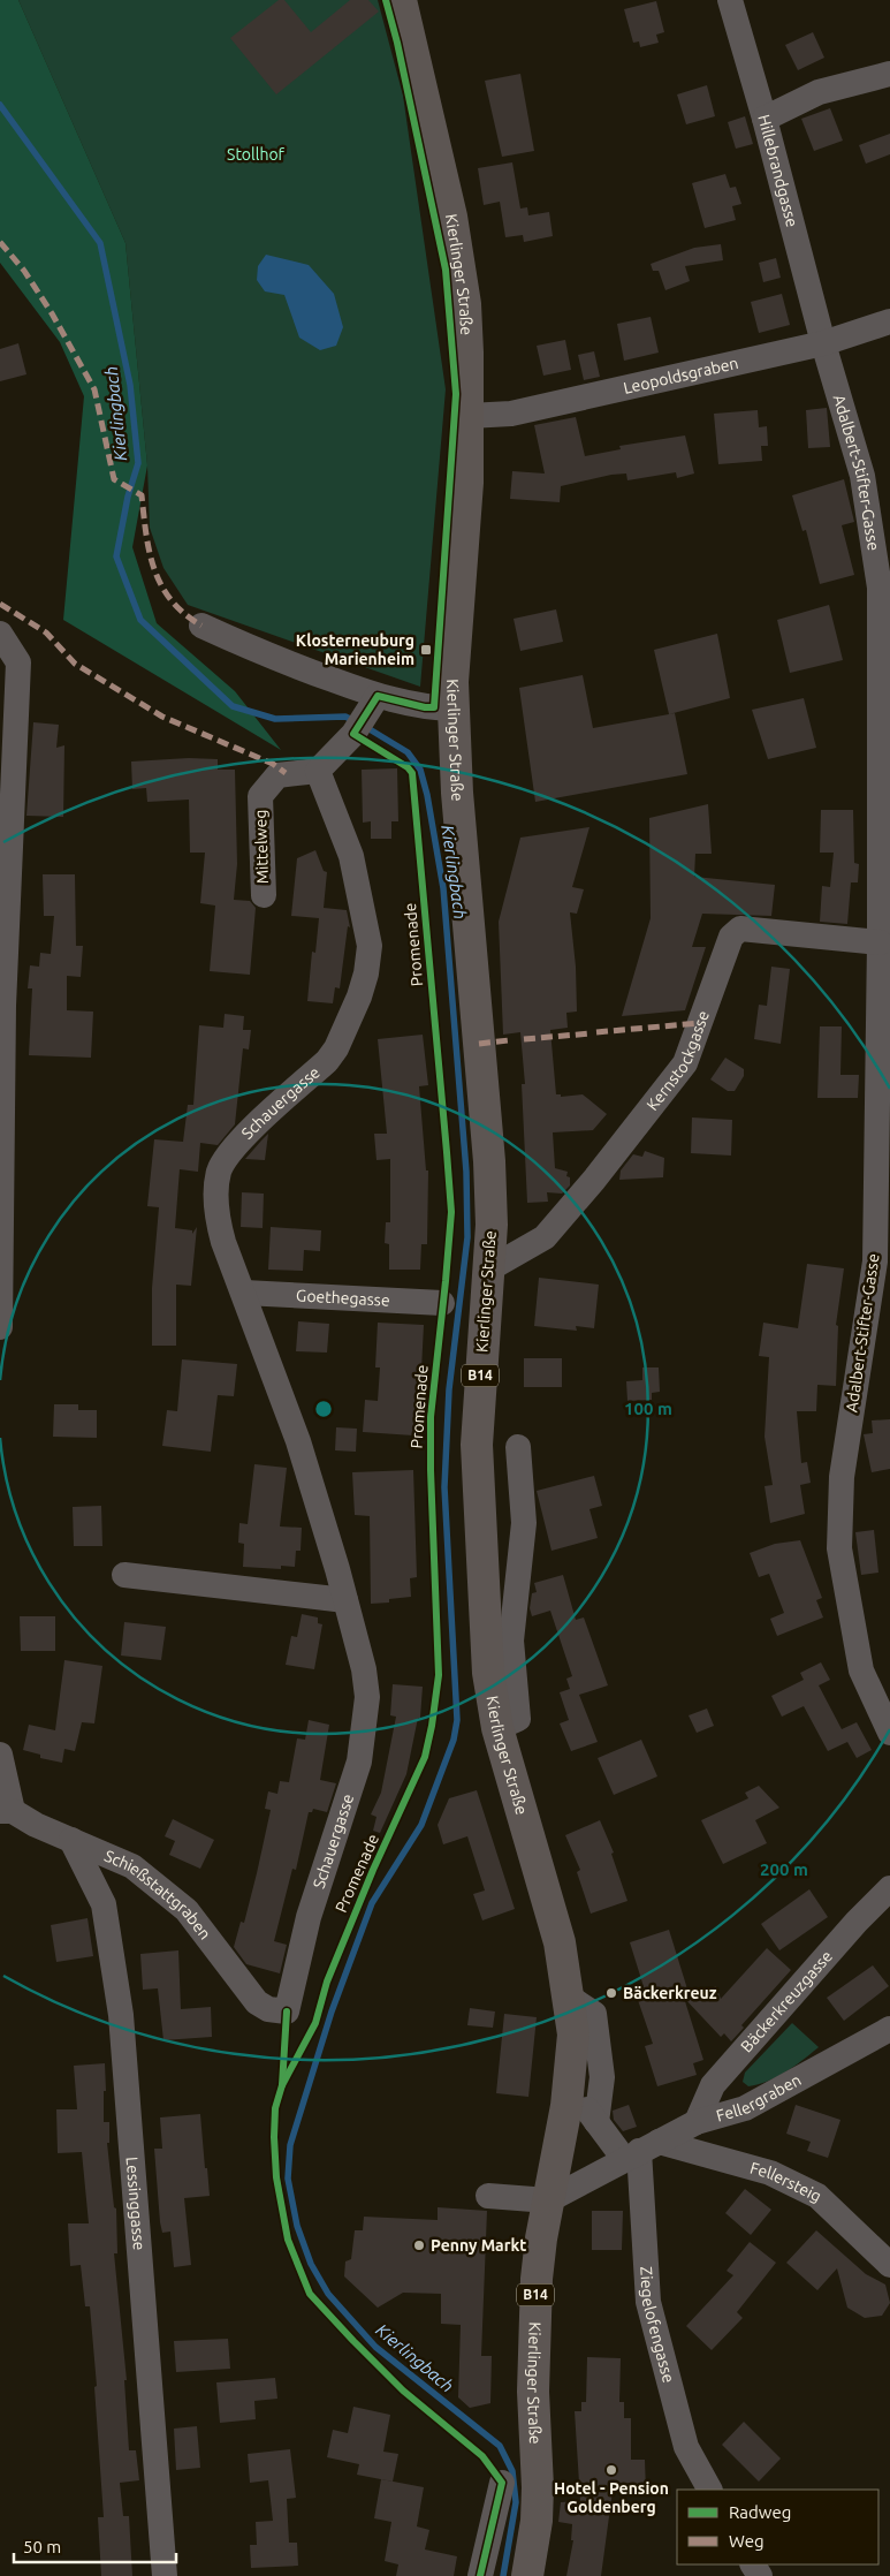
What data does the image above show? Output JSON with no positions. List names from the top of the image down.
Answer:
{
  "streets": {
    "main road": ["Kierlinger Straße", "B14"],
    "street": [
      "Hillebrandgasse",
      "Leopoldsgraben",
      "Adalbert-Stifter-Gasse",
      "Mittelweg",
      "Kernstockgasse",
      "Schauergasse",
      "Goethegasse",
      "Schießstattgraben",
      "Bäckerkreuzgasse",
      "Fellergraben",
      "Fellersteig",
      "Lessinggasse",
      "Ziegelofengasse"
    ],
    "cycle path": ["Promenade"]
  },
  "crossings": [
    ["Hillebrandgasse", "Leopoldsgraben"],
    ["Hillebrandgasse", "Adalbert-Stifter-Gasse"],
    ["Kierlinger Straße", "Leopoldsgraben"],
    ["Kierlinger Straße", "Kernstockgasse"],
    ["Kierlinger Straße", "Fellergraben"],
    ["Leopoldsgraben", "Adalbert-Stifter-Gasse"],
    ["Adalbert-Stifter-Gasse", "Kernstockgasse"],
    ["Mittelweg", "Schauergasse"],
    ["Schauergasse", "Goethegasse"],
    ["Schauergasse", "Schießstattgraben"],
    ["Schießstattgraben", "Lessinggasse"],
    ["Bäckerkreuzgasse", "Fellergraben"],
    ["Fellergraben", "Fellersteig"],
    ["Fellergraben", "Ziegelofengasse"],
    ["Fellersteig", "Ziegelofengasse"]
  ],
  "water": ["Kierlingbach"],
  "parks": ["Stollhof"],
  "places": {
    "transit": ["Klosterneuburg Marienheim"],
    "other": ["Bäckerkreuz", "Penny Markt", "Hotel - Pension Goldenberg"]
  },
  "legend": ["Radweg", "Weg"],
  "scale_bar": "50 m",
  "rings": ["100 m", "200 m"]
}
